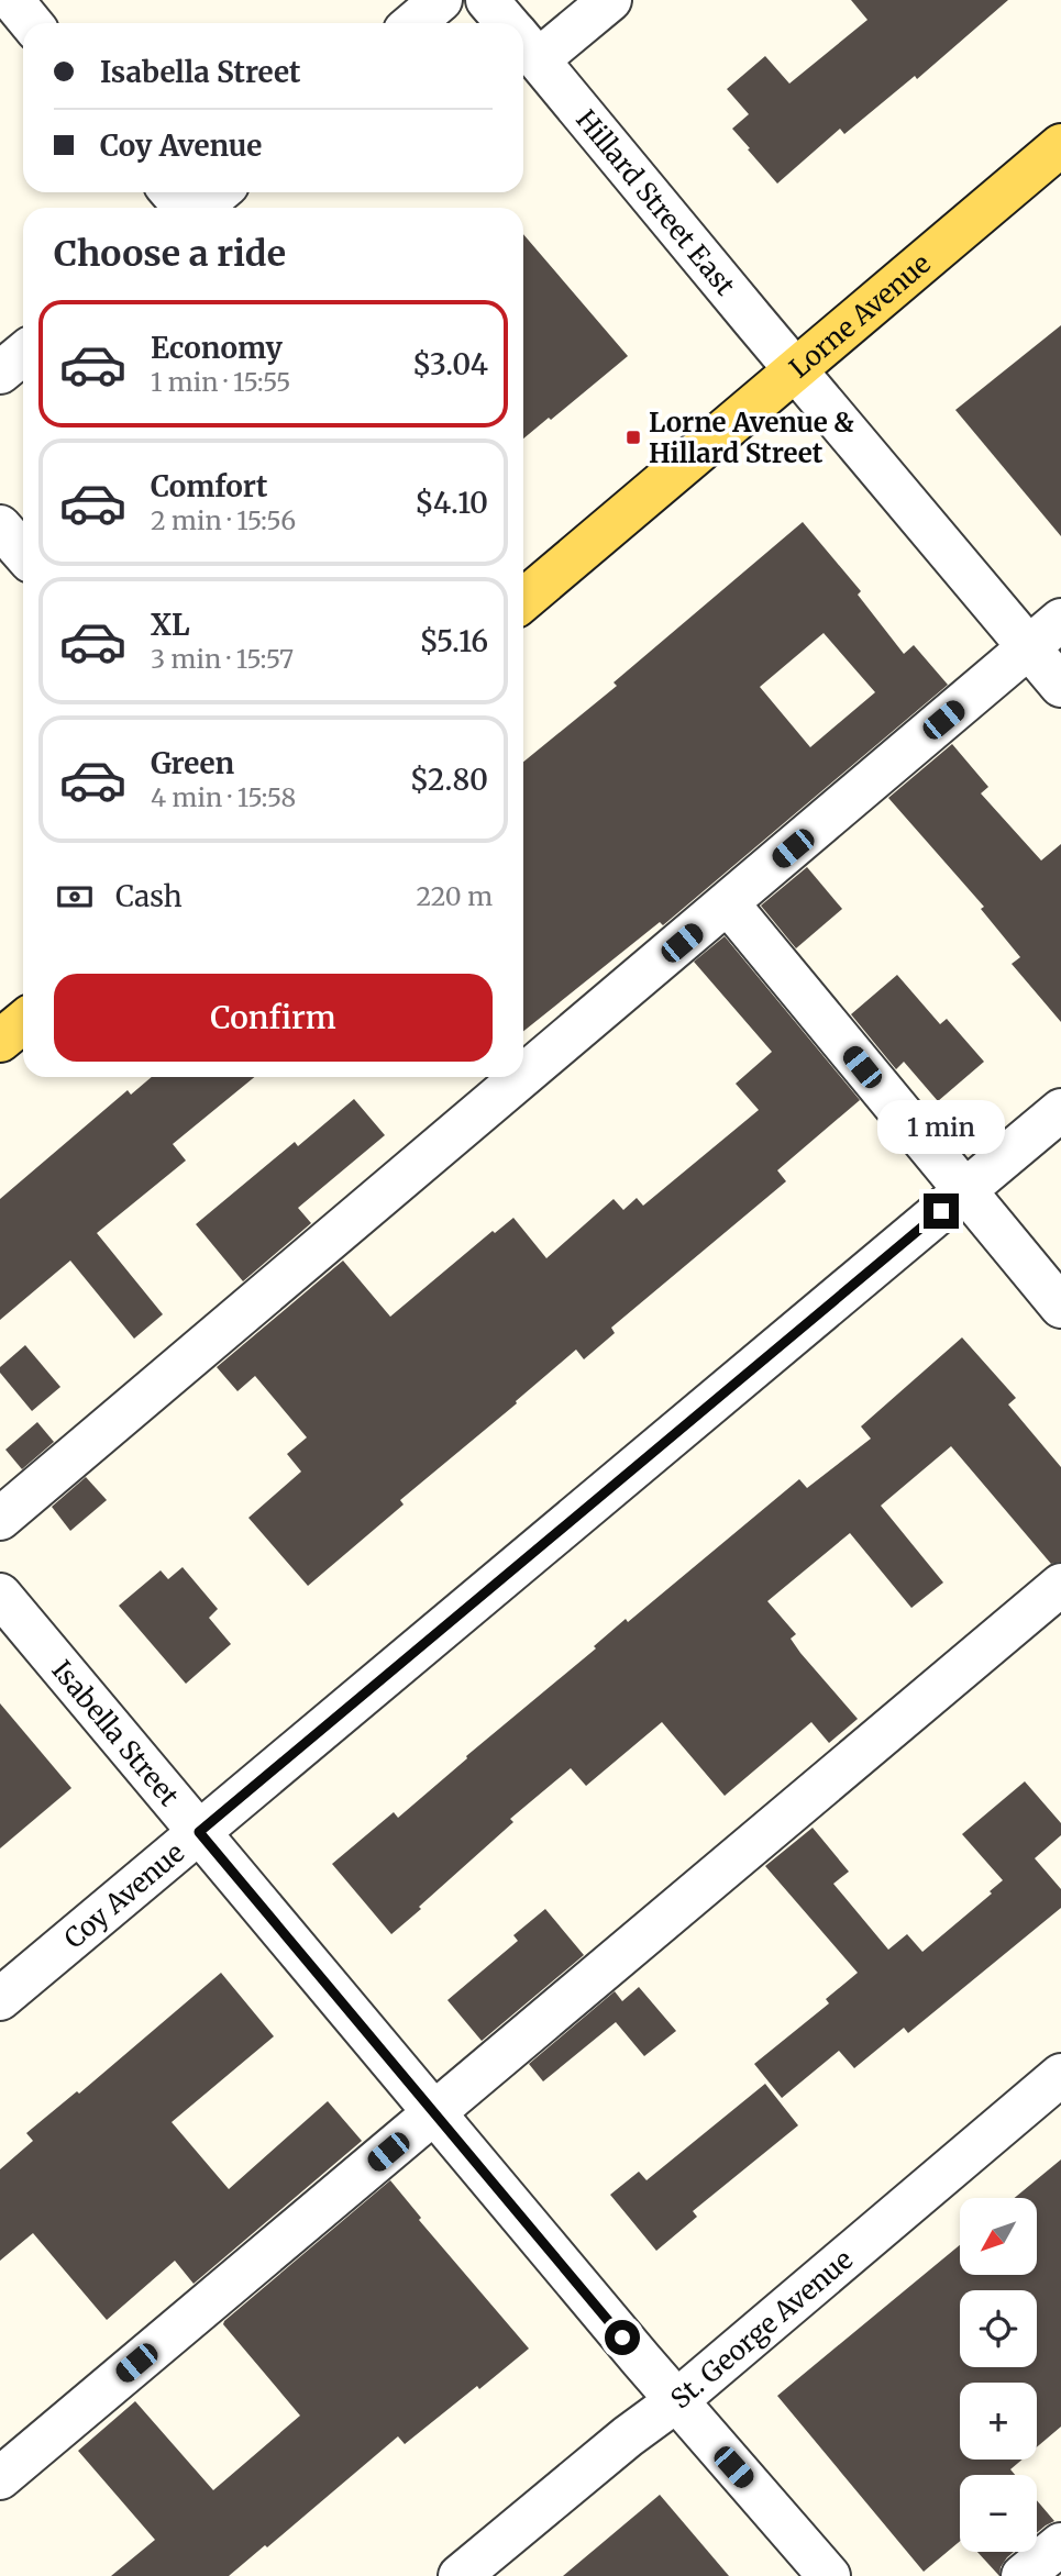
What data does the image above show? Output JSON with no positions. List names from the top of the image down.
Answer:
{
  "streets": {
    "main road": ["Lorne Avenue"],
    "street": [
      "Hillard Street East",
      "Isabella Street",
      "Coy Avenue",
      "St. George Avenue"
    ]
  },
  "crossings": [
    ["Hillard Street East", "Lorne Avenue"],
    ["Isabella Street", "Coy Avenue"],
    ["Isabella Street", "St. George Avenue"]
  ],
  "places": {
    "transit": ["Lorne Avenue & Hillard Street"]
  },
  "north": "bottom left",
  "page": {
    "banner": ["Isabella Street", "Coy Avenue"],
    "heading": "Choose a ride",
    "list": [
      {
        "name": "Economy",
        "note": "1 min · 15:55",
        "value": "$3.04"
      },
      {
        "name": "Comfort",
        "note": "2 min · 15:56",
        "value": "$4.10"
      },
      {
        "name": "XL",
        "note": "3 min · 15:57",
        "value": "$5.16"
      },
      {
        "name": "Green",
        "note": "4 min · 15:58",
        "value": "$2.80"
      }
    ],
    "pay": ["Cash", "220 m"],
    "buttons": "Confirm",
    "bubble": "1 min",
    "map_buttons": ["+", "−"]
  }
}
